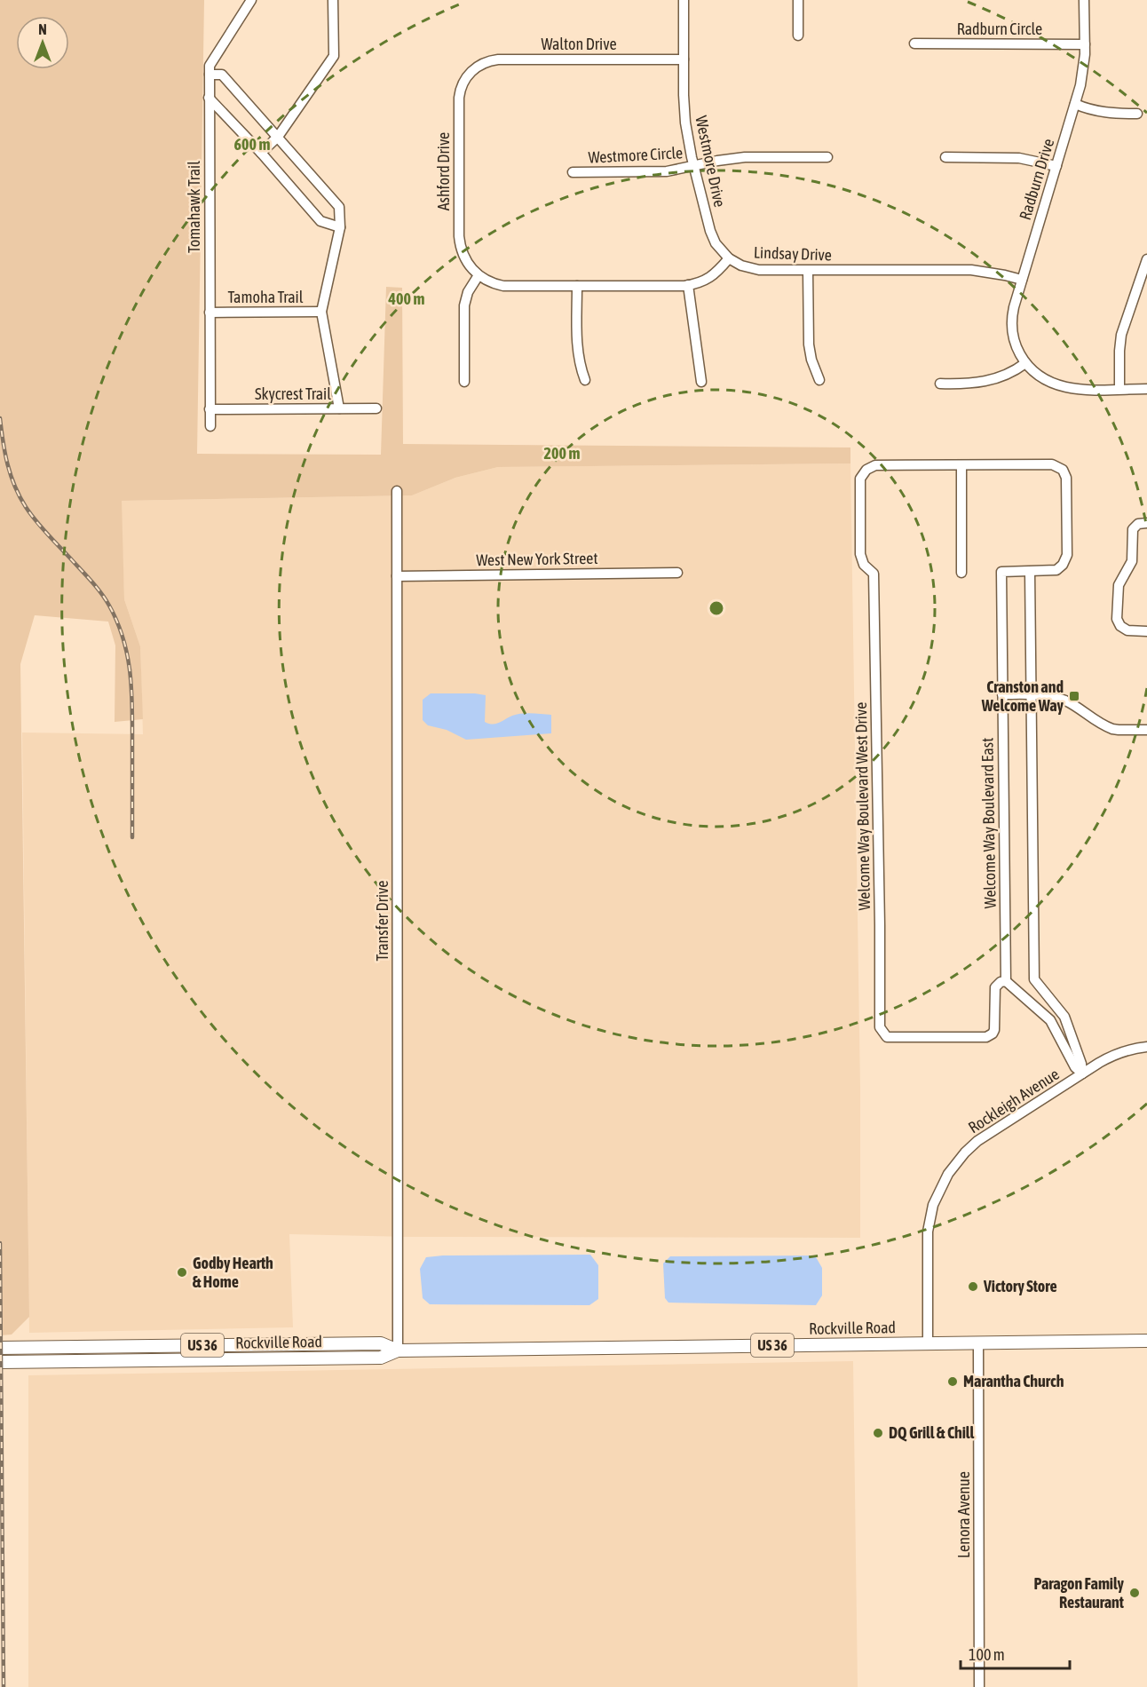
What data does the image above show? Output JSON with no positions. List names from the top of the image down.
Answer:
{
  "streets": {
    "main road": ["Rockville Road", "US 36"],
    "street": [
      "Radburn Circle",
      "Walton Drive",
      "Westmore Circle",
      "Westmore Drive",
      "Ashford Drive",
      "Radburn Drive",
      "Tomahawk Trail",
      "Lindsay Drive",
      "Tamoha Trail",
      "Skycrest Trail",
      "West New York Street",
      "Welcome Way Boulevard West Drive",
      "Welcome Way Boulevard East",
      "Transfer Drive",
      "Rockleigh Avenue",
      "Lenora Avenue"
    ]
  },
  "crossings": [
    ["Radburn Circle", "Radburn Drive"],
    ["Walton Drive", "Westmore Drive"],
    ["Walton Drive", "Ashford Drive"],
    ["Westmore Circle", "Westmore Drive"],
    ["Westmore Drive", "Lindsay Drive"],
    ["Radburn Drive", "Lindsay Drive"],
    ["Tomahawk Trail", "Tamoha Trail"],
    ["Tomahawk Trail", "Skycrest Trail"],
    ["West New York Street", "Transfer Drive"],
    ["Welcome Way Boulevard West Drive", "Welcome Way Boulevard East"],
    ["Transfer Drive", "Rockville Road"],
    ["Rockleigh Avenue", "Rockville Road"],
    ["Rockville Road", "Lenora Avenue"]
  ],
  "places": {
    "transit": ["Cranston and Welcome Way"],
    "other": [
      "Godby Hearth & Home",
      "Victory Store",
      "Marantha Church",
      "DQ Grill & Chill",
      "Paragon Family Restaurant"
    ]
  },
  "scale_bar": "100 m",
  "north": "top",
  "rings": ["600 m", "400 m", "200 m"]
}
